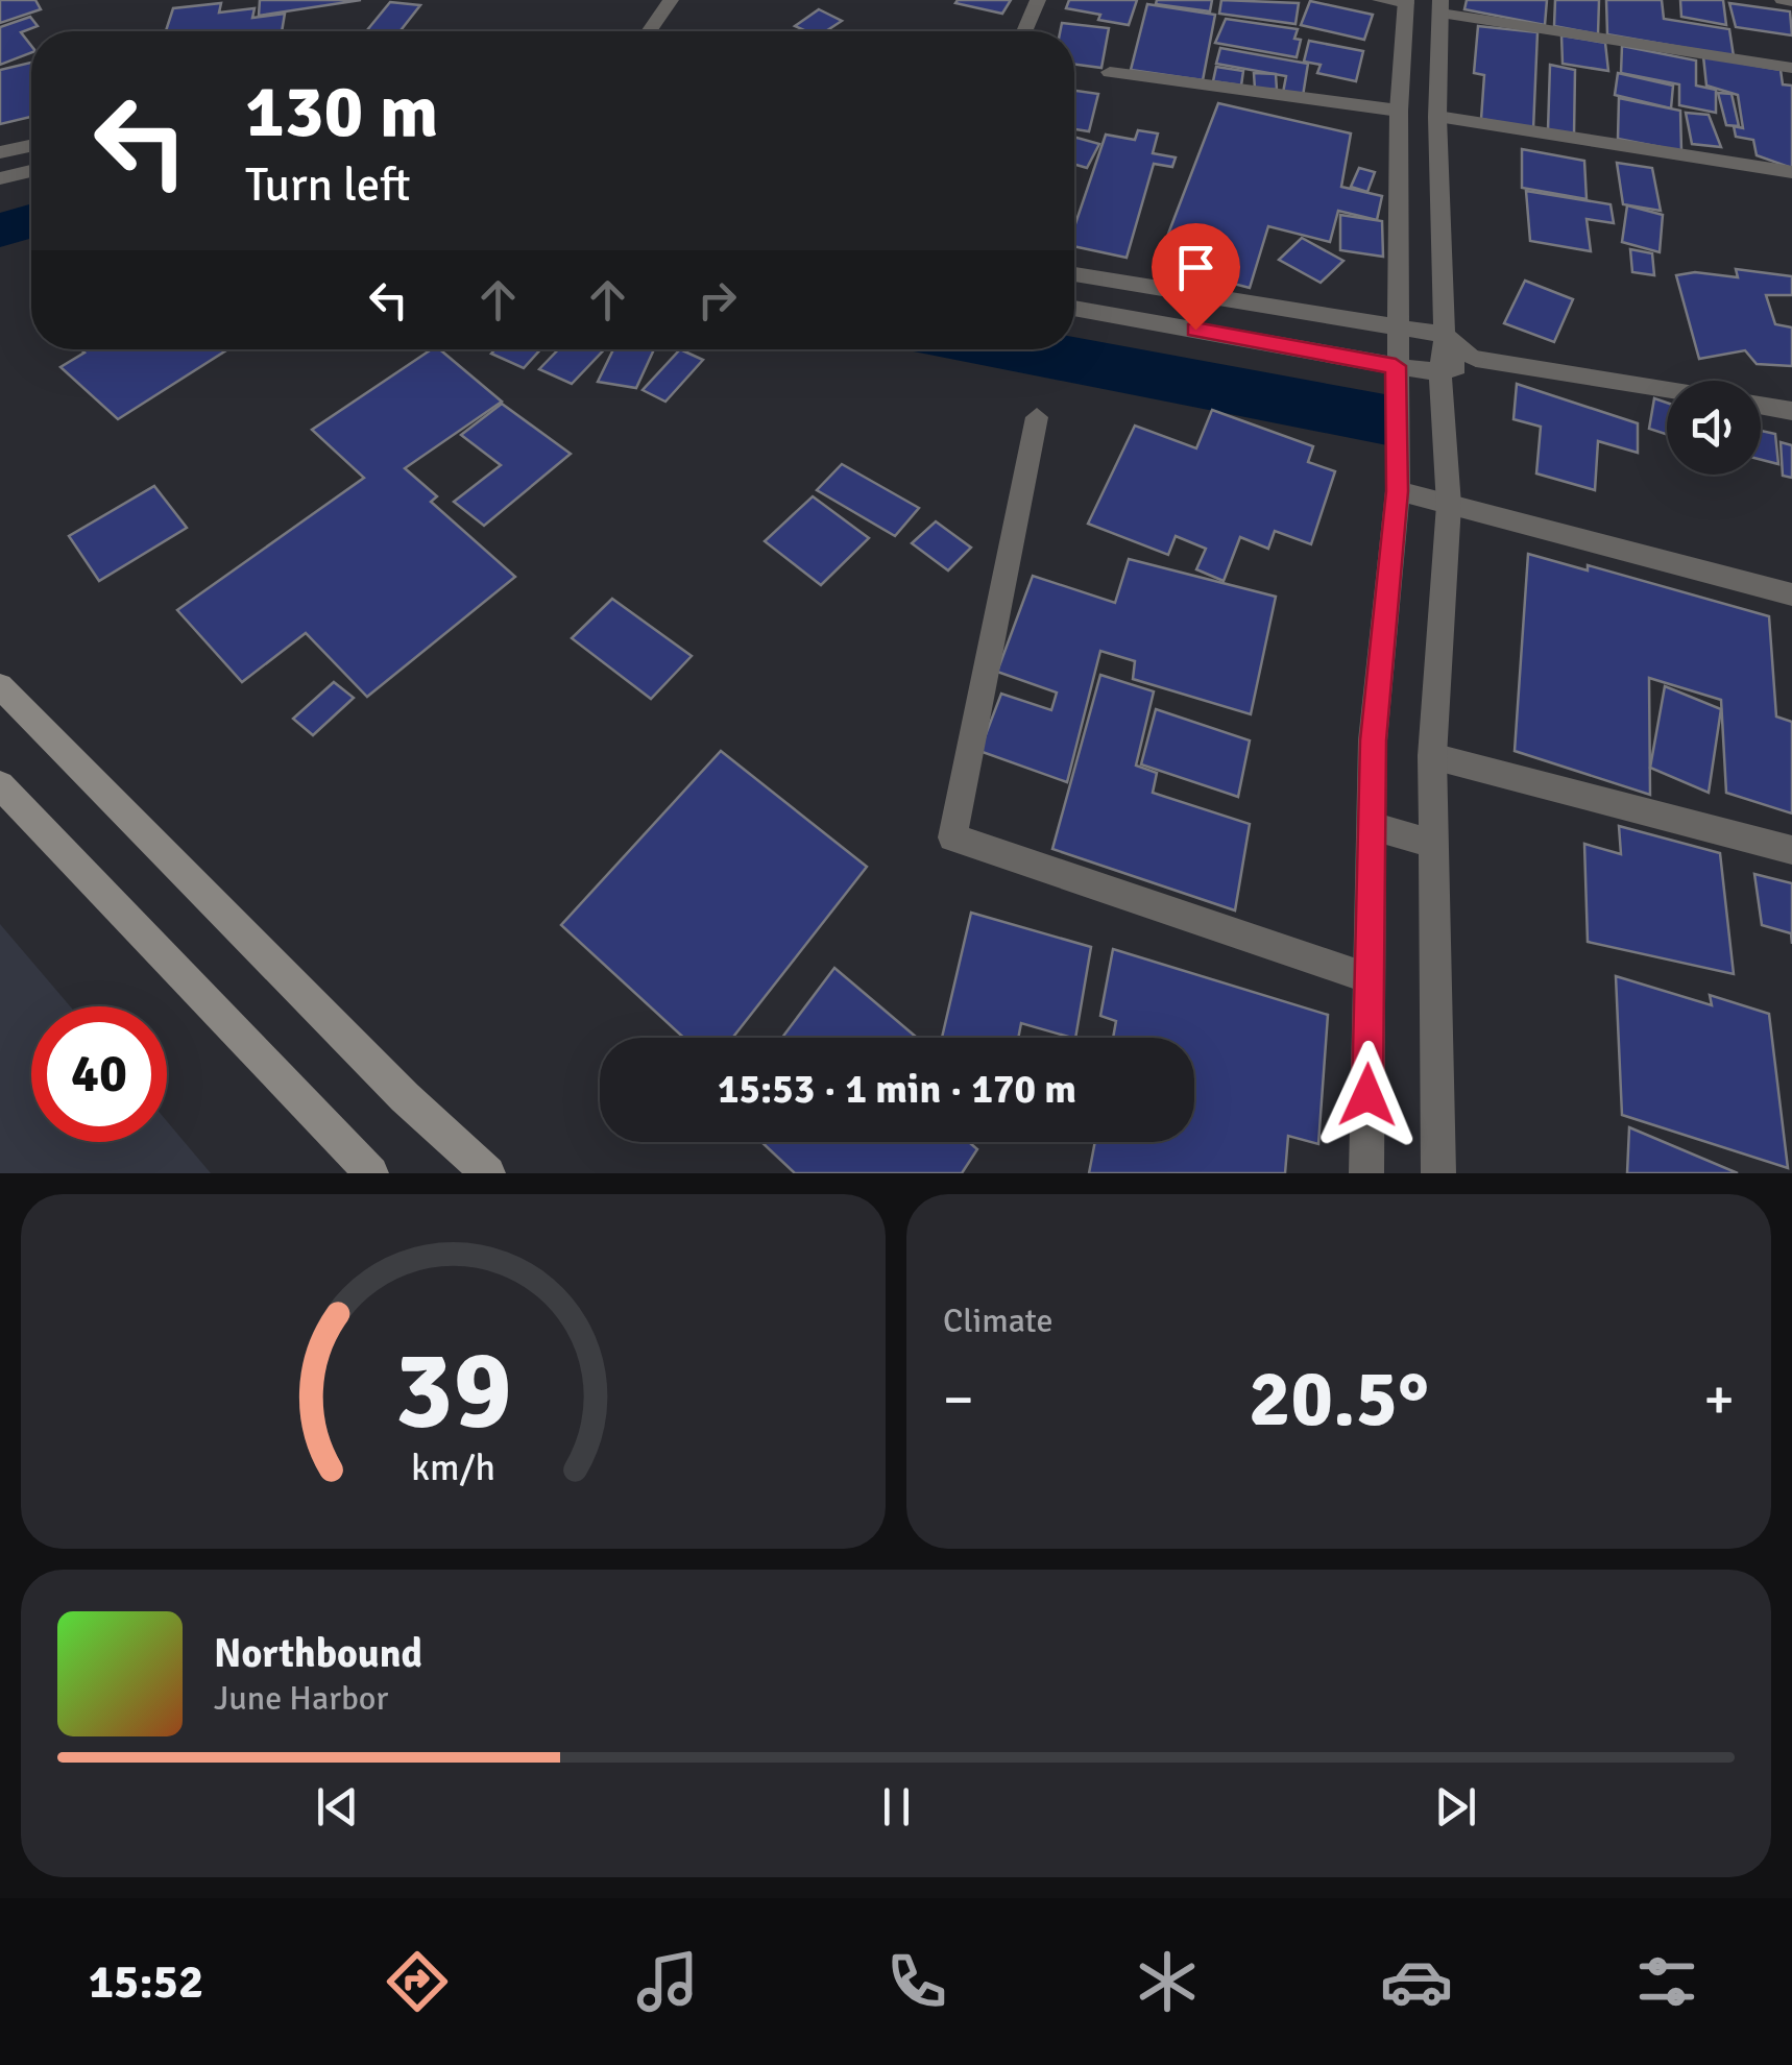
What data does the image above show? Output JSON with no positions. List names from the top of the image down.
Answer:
{
  "page": {
    "turn": ["130 m", "Turn left"],
    "limit": "40",
    "trip": "15:53 · 1 min · 170 m",
    "tile": "Climate",
    "heat": ["−", "20.5°", "+"],
    "song": ["Northbound", "June Harbor"],
    "tabs": "15:52",
    "gauge": ["39", "km/h"]
  }
}
